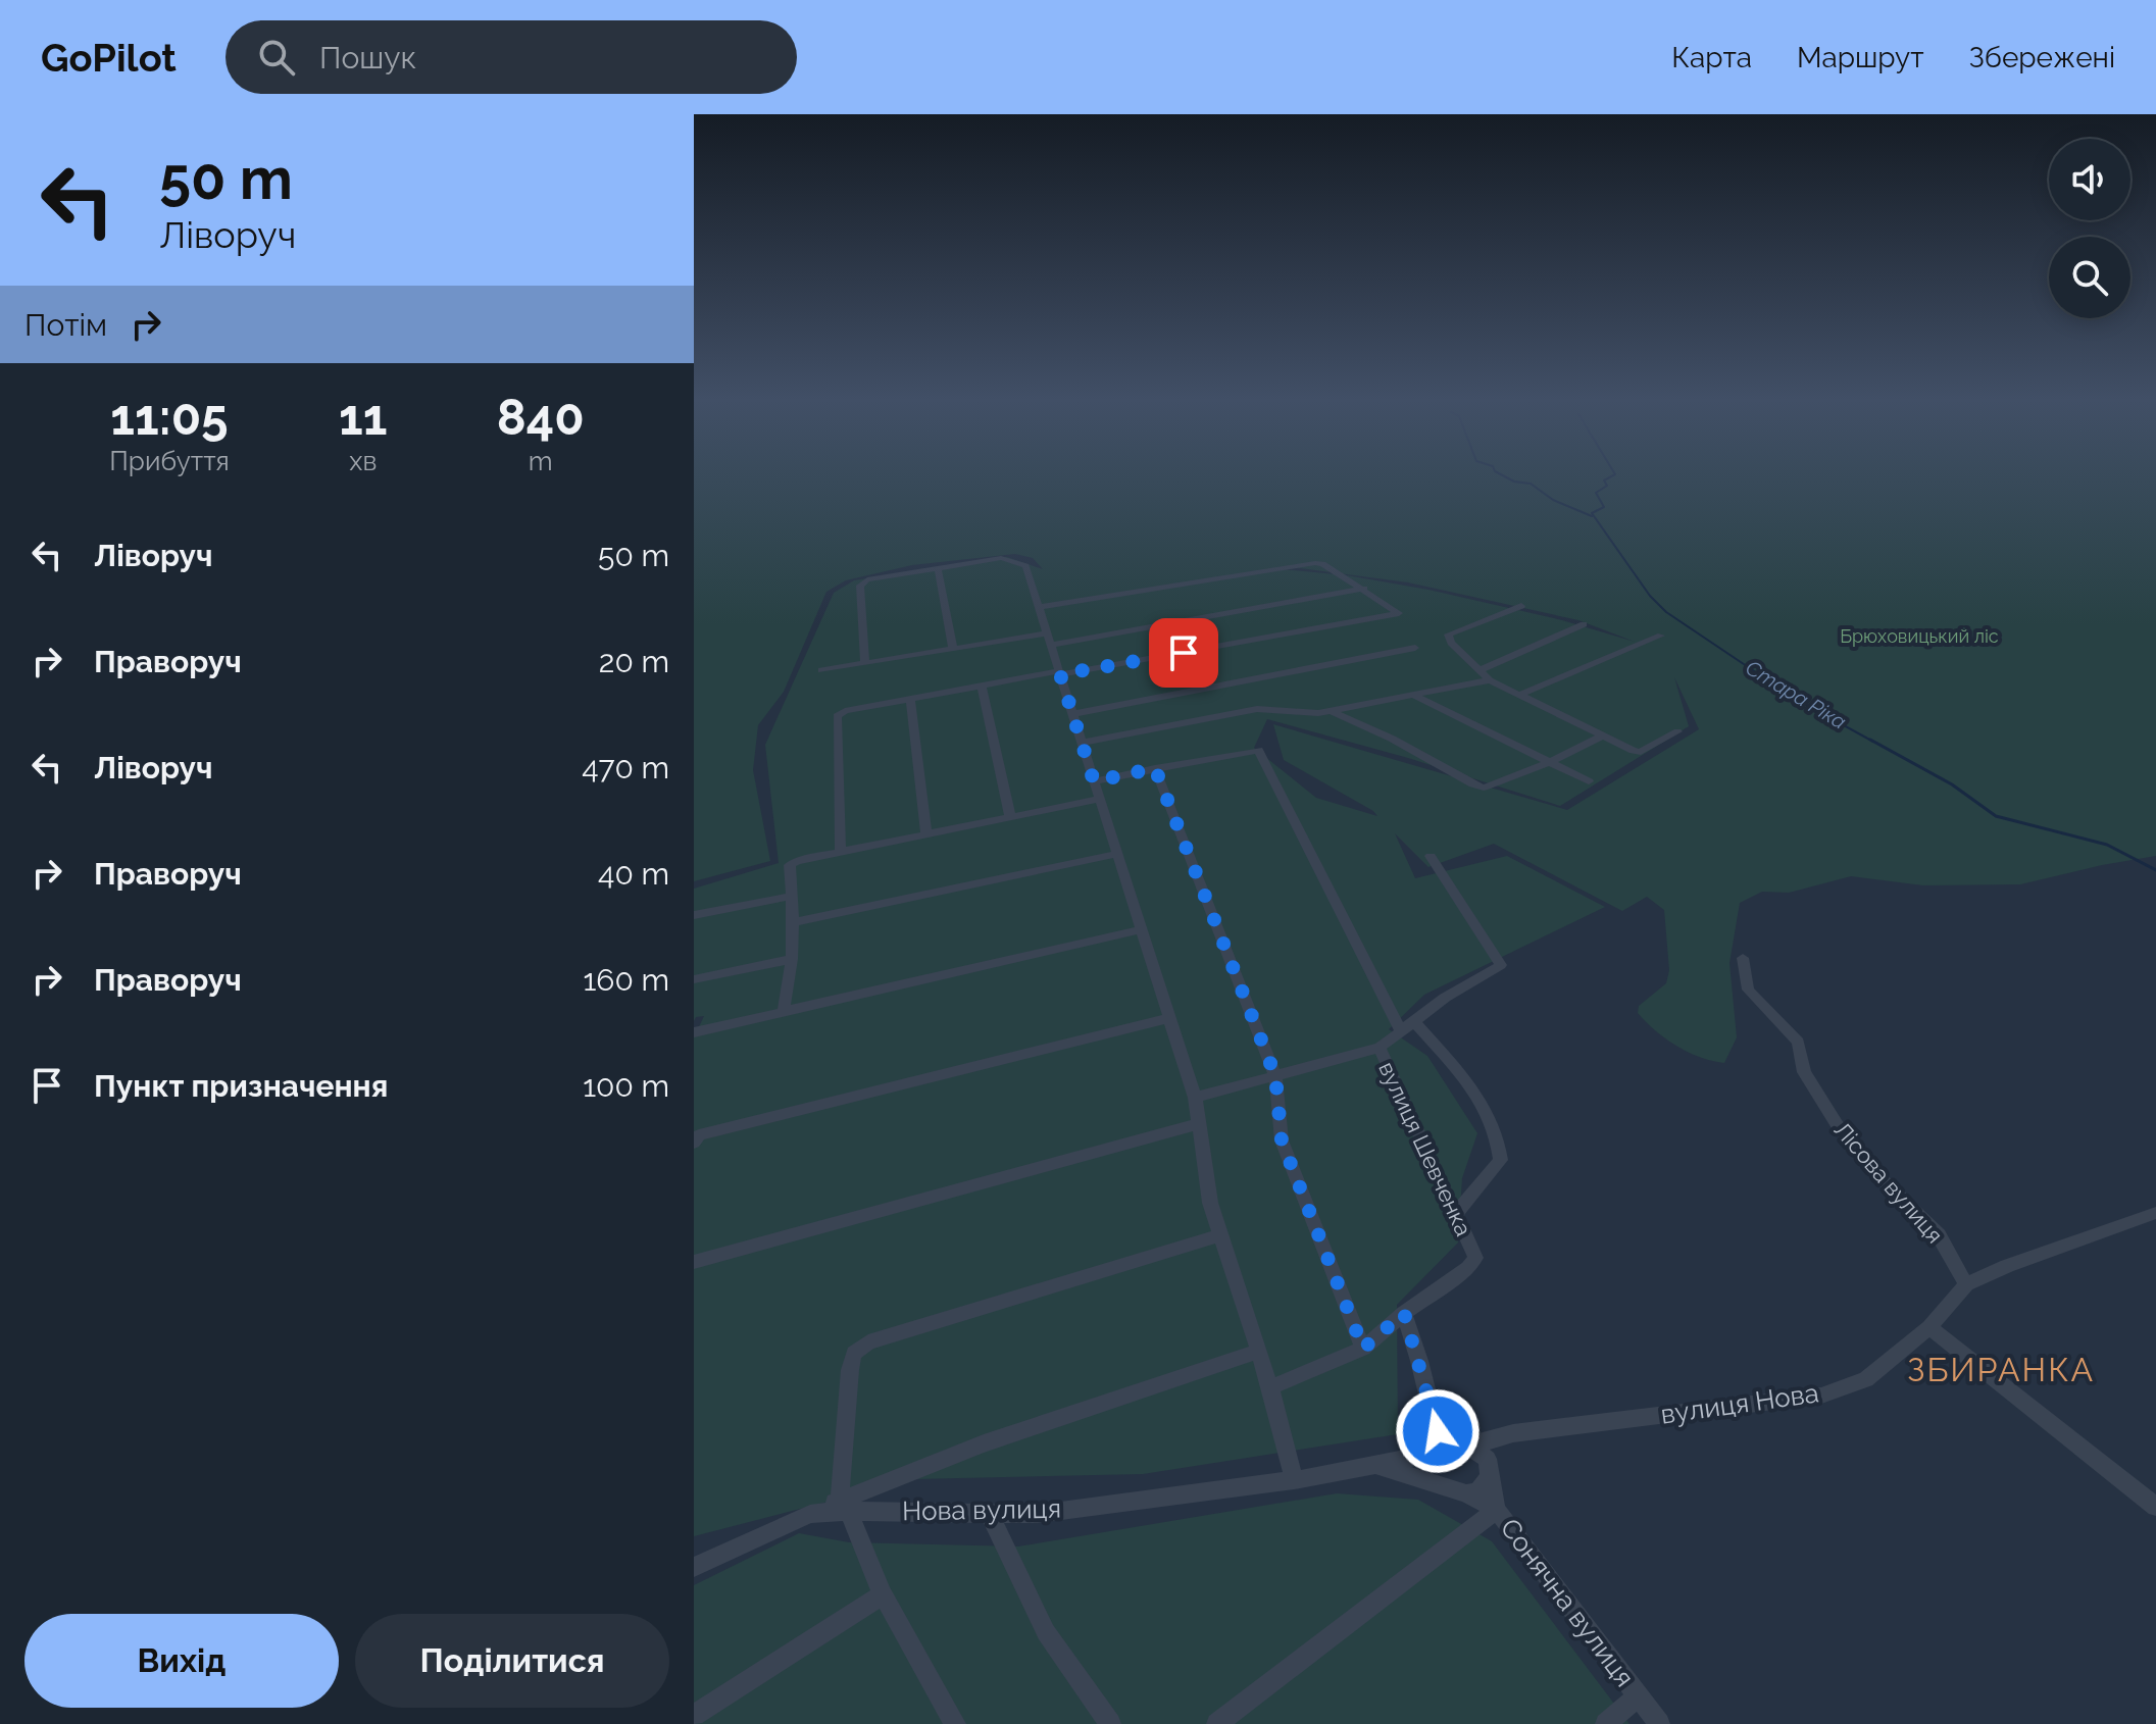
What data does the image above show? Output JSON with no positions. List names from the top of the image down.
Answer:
{
  "streets": {
    "street": [
      "вулиця Шевченка",
      "Лісова вулиця",
      "вулиця Нова",
      "Нова вулиця",
      "Сонячна вулиця"
    ]
  },
  "crossings": [
    ["Лісова вулиця", "вулиця Нова"],
    ["вулиця Нова", "Нова вулиця"],
    ["вулиця Нова", "Сонячна вулиця"],
    ["Нова вулиця", "Сонячна вулиця"]
  ],
  "districts": ["ЗБИРАНКА"],
  "water": ["Стара Ріка"],
  "parks": ["Брюховицький ліс"],
  "page": {
    "header": "GoPilot",
    "search": "Пошук",
    "nav": ["Карта", "Маршрут", "Збережені"],
    "turn": ["50 m", "Ліворуч"],
    "then": "Потім",
    "eta": [
      "11:05",
      "Прибуття",
      "11",
      "хв",
      "840",
      "m"
    ],
    "list": [
      {
        "name": "Ліворуч",
        "value": "50 m"
      },
      {
        "name": "Праворуч",
        "value": "20 m"
      },
      {
        "name": "Ліворуч",
        "value": "470 m"
      },
      {
        "name": "Праворуч",
        "value": "40 m"
      },
      {
        "name": "Праворуч",
        "value": "160 m"
      },
      {
        "name": "Пункт призначення",
        "value": "100 m"
      }
    ],
    "buttons": ["Вихід", "Поділитися"]
  }
}
